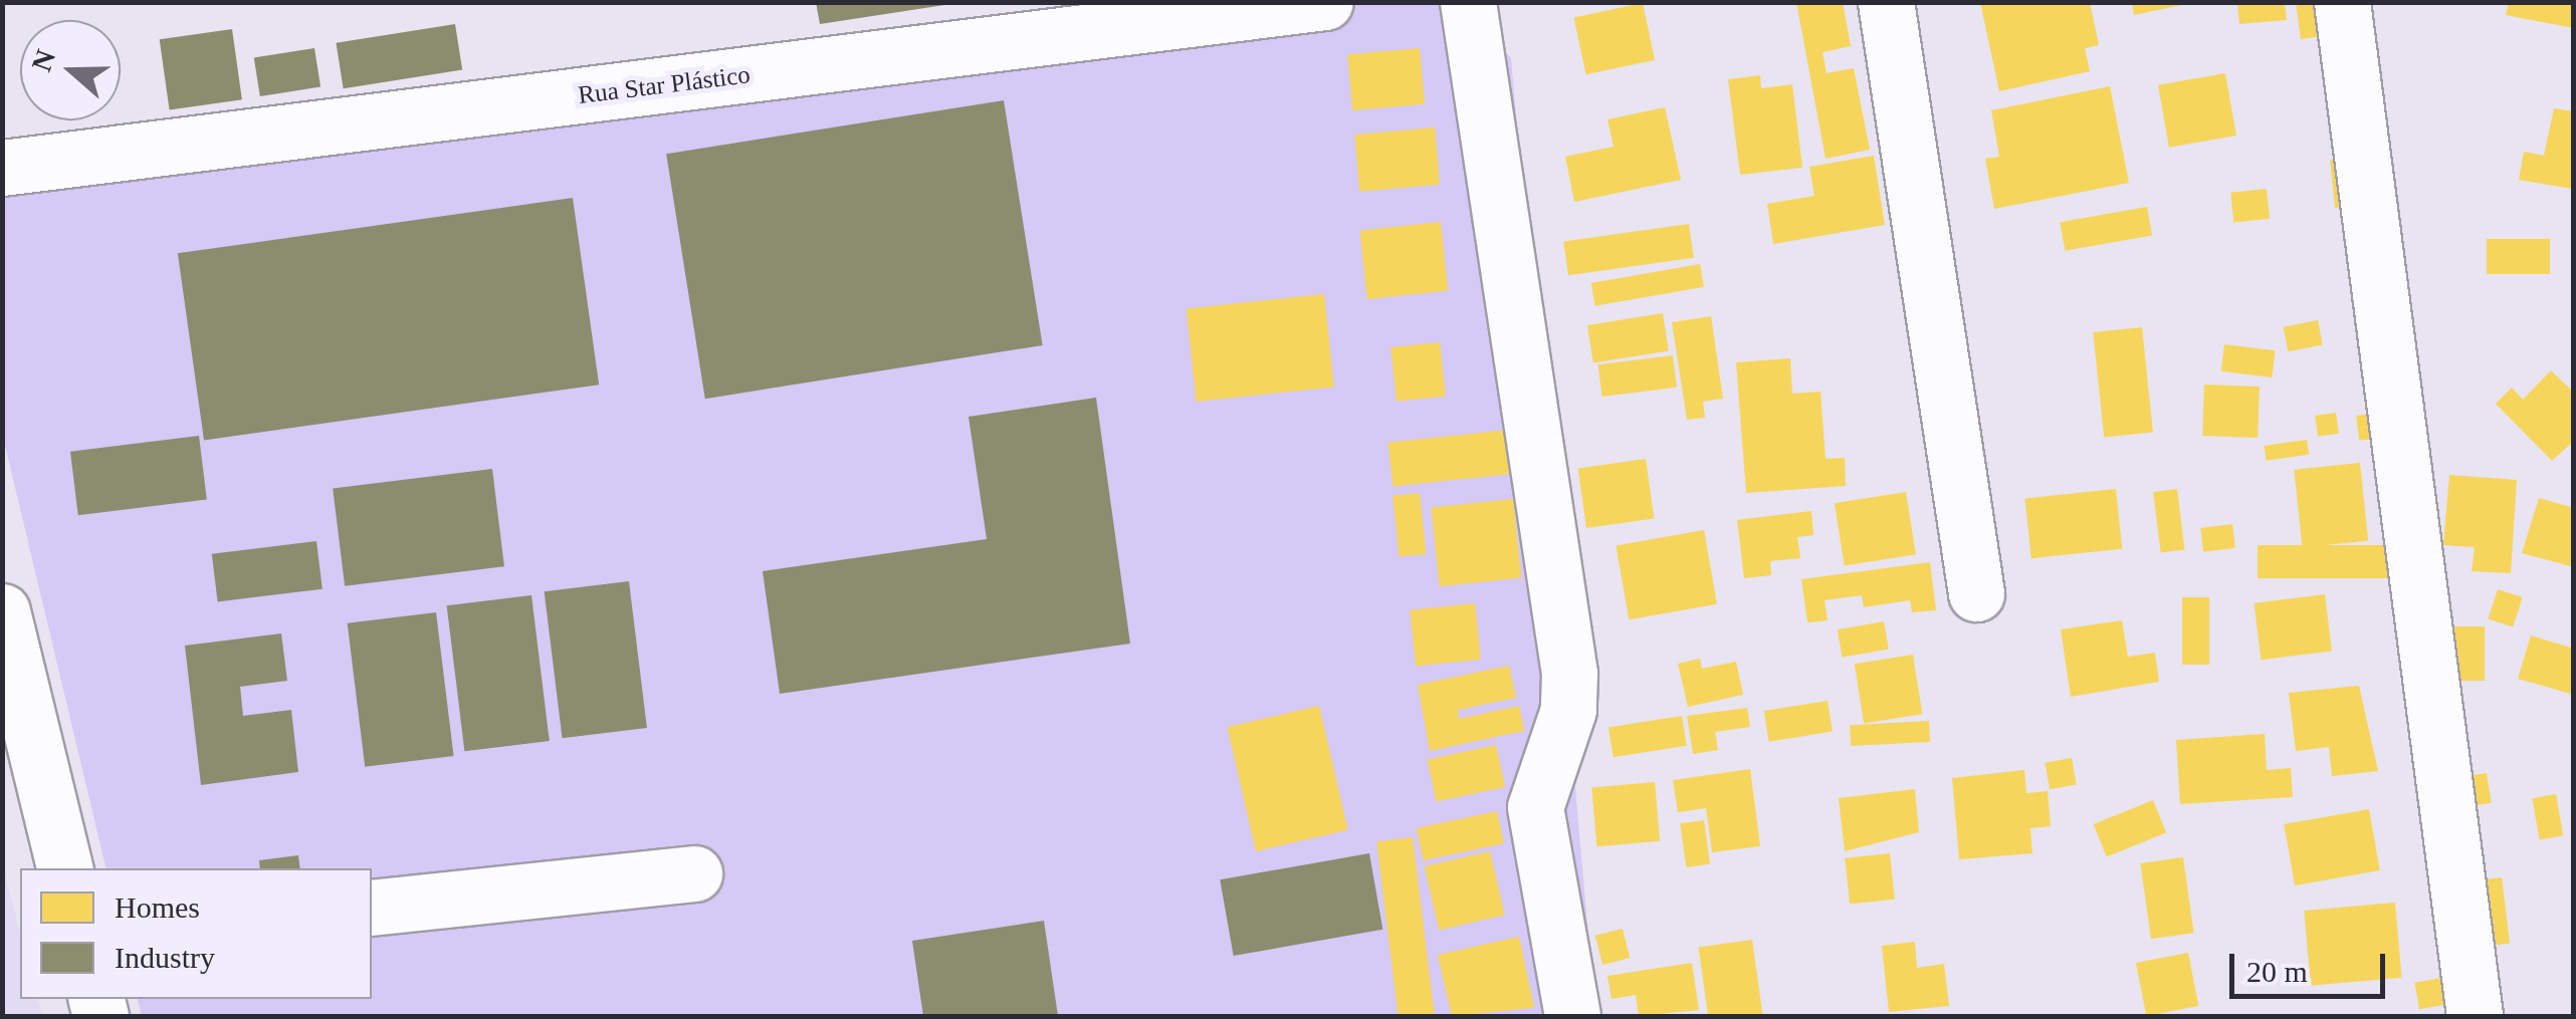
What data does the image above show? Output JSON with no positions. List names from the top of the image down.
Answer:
{
  "streets": {
    "street": ["Rua Star Plástico"]
  },
  "legend": ["Homes", "Industry"],
  "scale_bar": "20 m",
  "north": "left"
}
